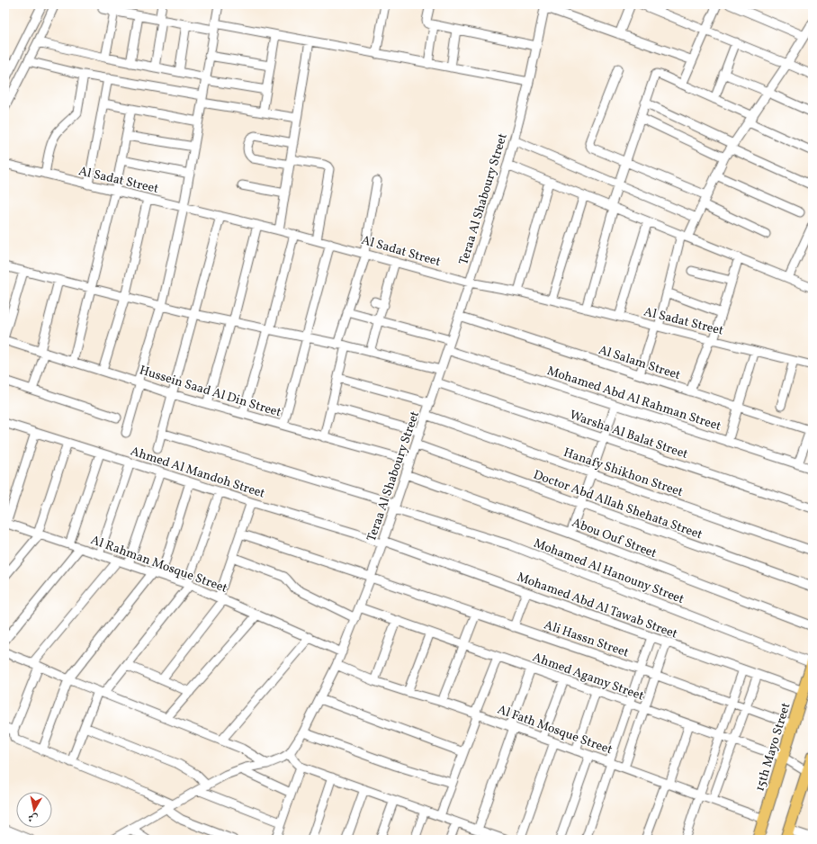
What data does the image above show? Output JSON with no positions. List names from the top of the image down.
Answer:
{
  "streets": {
    "main road": ["15th Mayo Street"],
    "street": [
      "Al Sadat Street",
      "Teraa Al Shaboury Street",
      "Al Salam Street",
      "Hussein Saad Al Din Street",
      "Mohamed Abd Al Rahman Street",
      "Warsha Al Balat Street",
      "Ahmed Al Mandoh Street",
      "Hanafy Shikhon Street",
      "Doctor Abd Allah Shehata Street",
      "Abou Ouf Street",
      "Al Rahman Mosque Street",
      "Mohamed Al Hanouny Street",
      "Mohamed Abd Al Tawab Street",
      "Ali Hassn Street",
      "Ahmed Agamy Street",
      "Al Fath Mosque Street"
    ]
  },
  "crossings": [
    ["Al Sadat Street", "Teraa Al Shaboury Street"],
    ["Teraa Al Shaboury Street", "Al Salam Street"],
    ["Teraa Al Shaboury Street", "Hussein Saad Al Din Street"],
    ["Teraa Al Shaboury Street", "Mohamed Abd Al Rahman Street"],
    ["Teraa Al Shaboury Street", "Warsha Al Balat Street"],
    ["Teraa Al Shaboury Street", "Ahmed Al Mandoh Street"],
    ["Teraa Al Shaboury Street", "Hanafy Shikhon Street"],
    ["Teraa Al Shaboury Street", "Doctor Abd Allah Shehata Street"],
    ["Teraa Al Shaboury Street", "Abou Ouf Street"],
    ["Teraa Al Shaboury Street", "Al Rahman Mosque Street"],
    ["Teraa Al Shaboury Street", "Mohamed Al Hanouny Street"],
    ["Teraa Al Shaboury Street", "Mohamed Abd Al Tawab Street"],
    ["Teraa Al Shaboury Street", "Ali Hassn Street"],
    ["Teraa Al Shaboury Street", "Ahmed Agamy Street"],
    ["Teraa Al Shaboury Street", "Al Fath Mosque Street"],
    ["Ahmed Al Mandoh Street", "Mohamed Abd Al Tawab Street"],
    ["Mohamed Al Hanouny Street", "15th Mayo Street"],
    ["Mohamed Abd Al Tawab Street", "15th Mayo Street"],
    ["Ali Hassn Street", "15th Mayo Street"],
    ["Ahmed Agamy Street", "15th Mayo Street"],
    ["Al Fath Mosque Street", "15th Mayo Street"]
  ],
  "north": "bottom"
}
